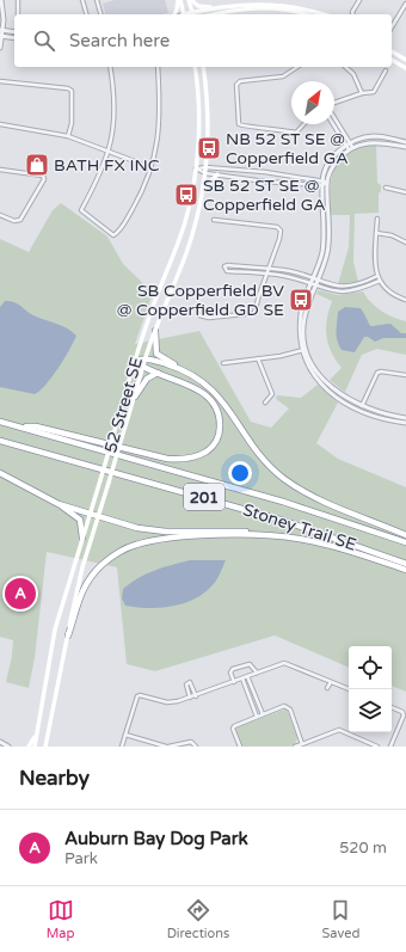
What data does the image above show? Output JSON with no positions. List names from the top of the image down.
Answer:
{
  "streets": {
    "highway": ["201", "Stoney Trail SE"],
    "main road": ["52 Street SE"]
  },
  "places": {
    "bus stop": ["NB 52 ST SE @ Copperfield GA", "SB 52 ST SE @ Copperfield GA", "SB Copperfield BV @ Copperfield GD SE"],
    "shop": ["BATH FX INC"]
  },
  "north": "top right",
  "page": {
    "search": "Search here",
    "pins": "A",
    "heading": "Nearby",
    "list": [
      {
        "mark": "A",
        "name": "Auburn Bay Dog Park",
        "note": "Park",
        "value": "520 m"
      }
    ],
    "nav": ["Map", "Directions", "Saved"]
  }
}
